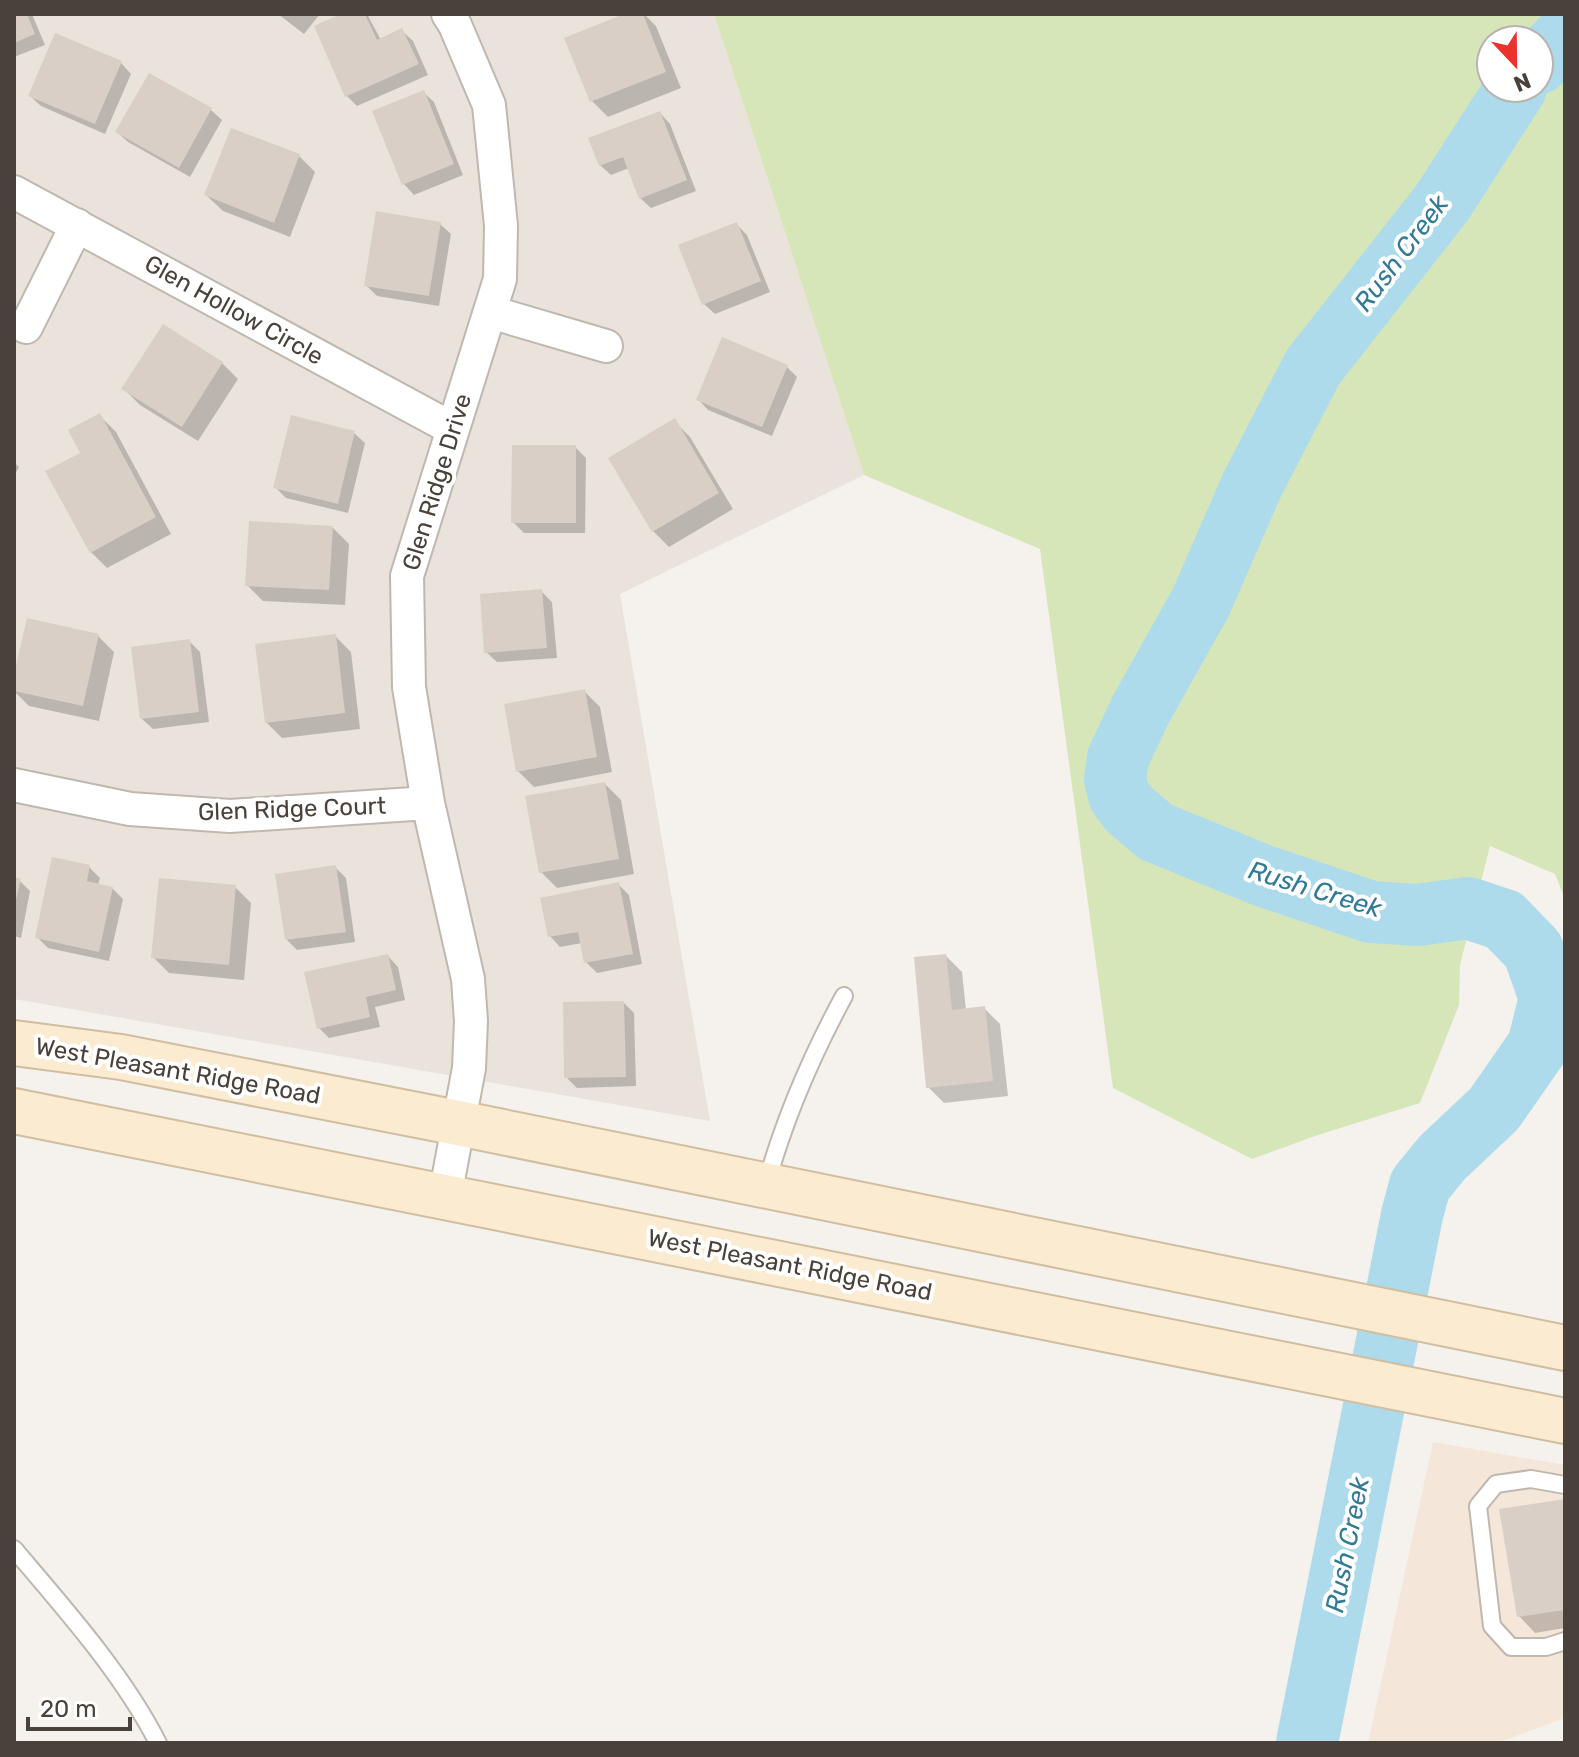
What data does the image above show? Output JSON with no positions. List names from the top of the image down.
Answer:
{
  "streets": {
    "main road": ["West Pleasant Ridge Road"],
    "street": ["Glen Hollow Circle", "Glen Ridge Drive", "Glen Ridge Court"]
  },
  "crossings": [
    ["Glen Hollow Circle", "Glen Ridge Drive"],
    ["Glen Ridge Drive", "Glen Ridge Court"],
    ["Glen Ridge Drive", "West Pleasant Ridge Road"]
  ],
  "water": ["Rush Creek"],
  "scale_bar": "20 m",
  "north": "bottom"
}
